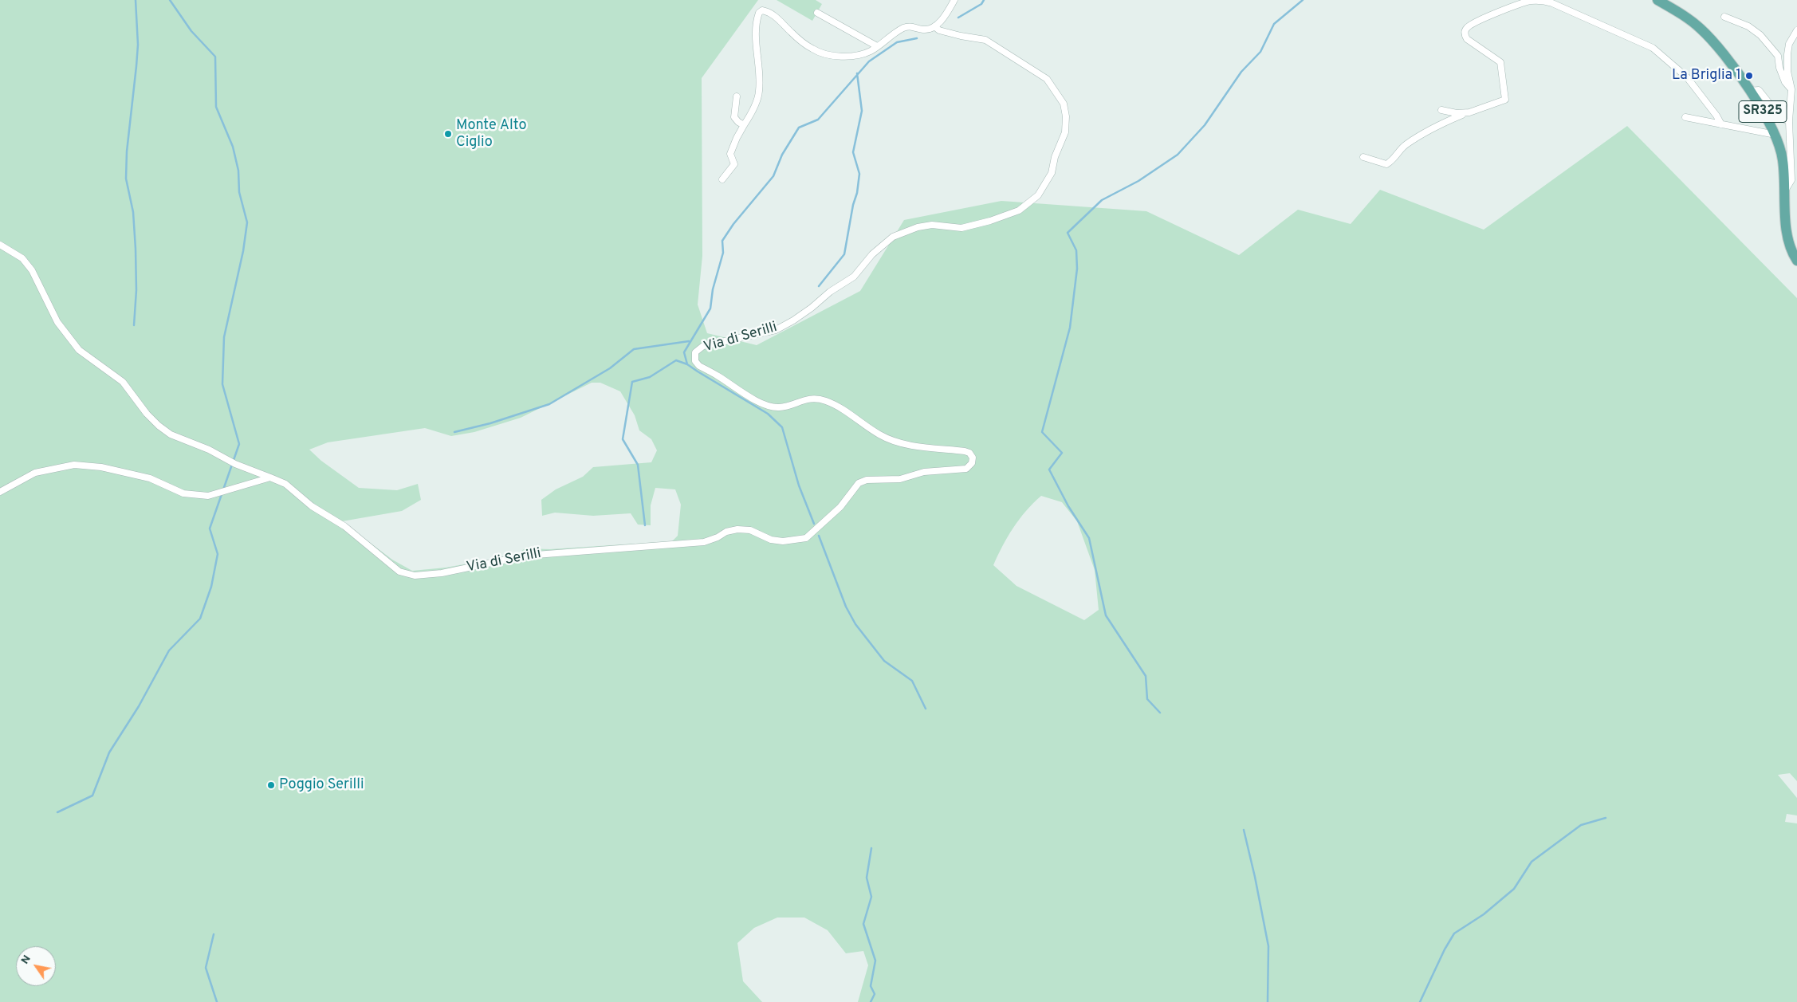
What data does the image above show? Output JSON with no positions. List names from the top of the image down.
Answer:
{
  "streets": {
    "main road": ["SR325"],
    "street": ["Via di Serilli"]
  },
  "places": ["La Briglia 1", "Monte Alto Ciglio", "Poggio Serilli"],
  "north": "top left"
}
